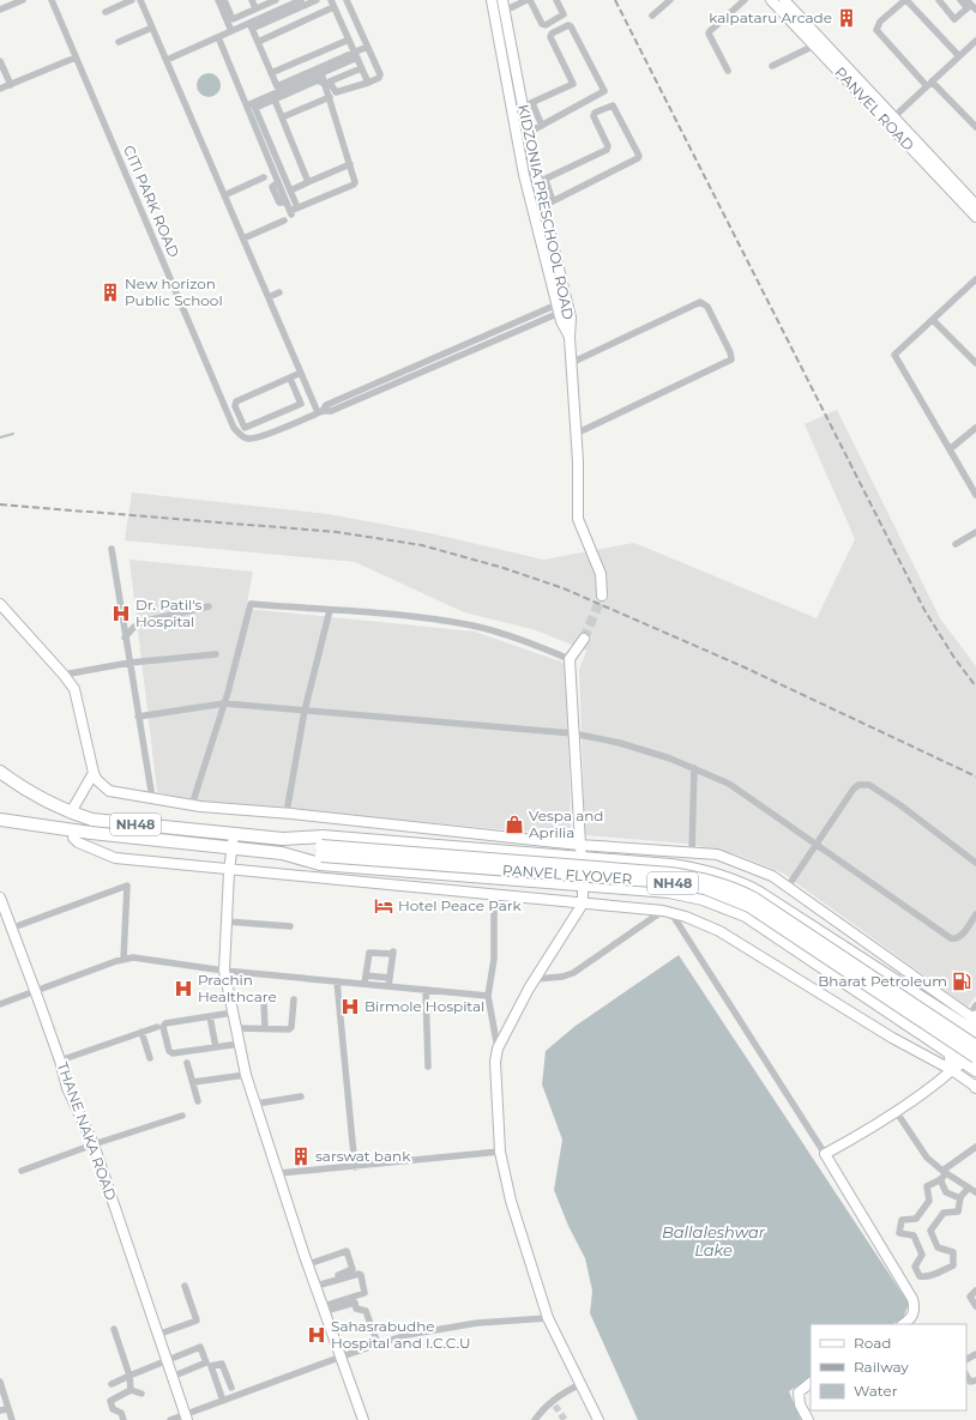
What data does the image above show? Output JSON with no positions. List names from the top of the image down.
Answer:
{
  "streets": {
    "highway": ["NH48", "PANVEL FLYOVER"],
    "street": [
      "PANVEL ROAD",
      "CITI PARK ROAD",
      "KIDZONIA PRESCHOOL ROAD",
      "THANE NAKA ROAD"
    ]
  },
  "crossings": [
    ["NH48", "PANVEL FLYOVER"]
  ],
  "water": ["Ballaleshwar Lake"],
  "places": {
    "building": ["kalpataru Arcade", "New horizon Public School", "sarswat bank"],
    "hospital": [
      "Dr. Patil's Hospital",
      "Prachin Healthcare",
      "Birmole Hospital",
      "Sahasrabudhe Hospital and I.C.C.U"
    ],
    "shop": ["Vespa and Aprilia"],
    "hotel": ["Hotel Peace Park"],
    "fuel station": ["Bharat Petroleum"]
  },
  "legend": ["Road", "Railway", "Water"]
}
